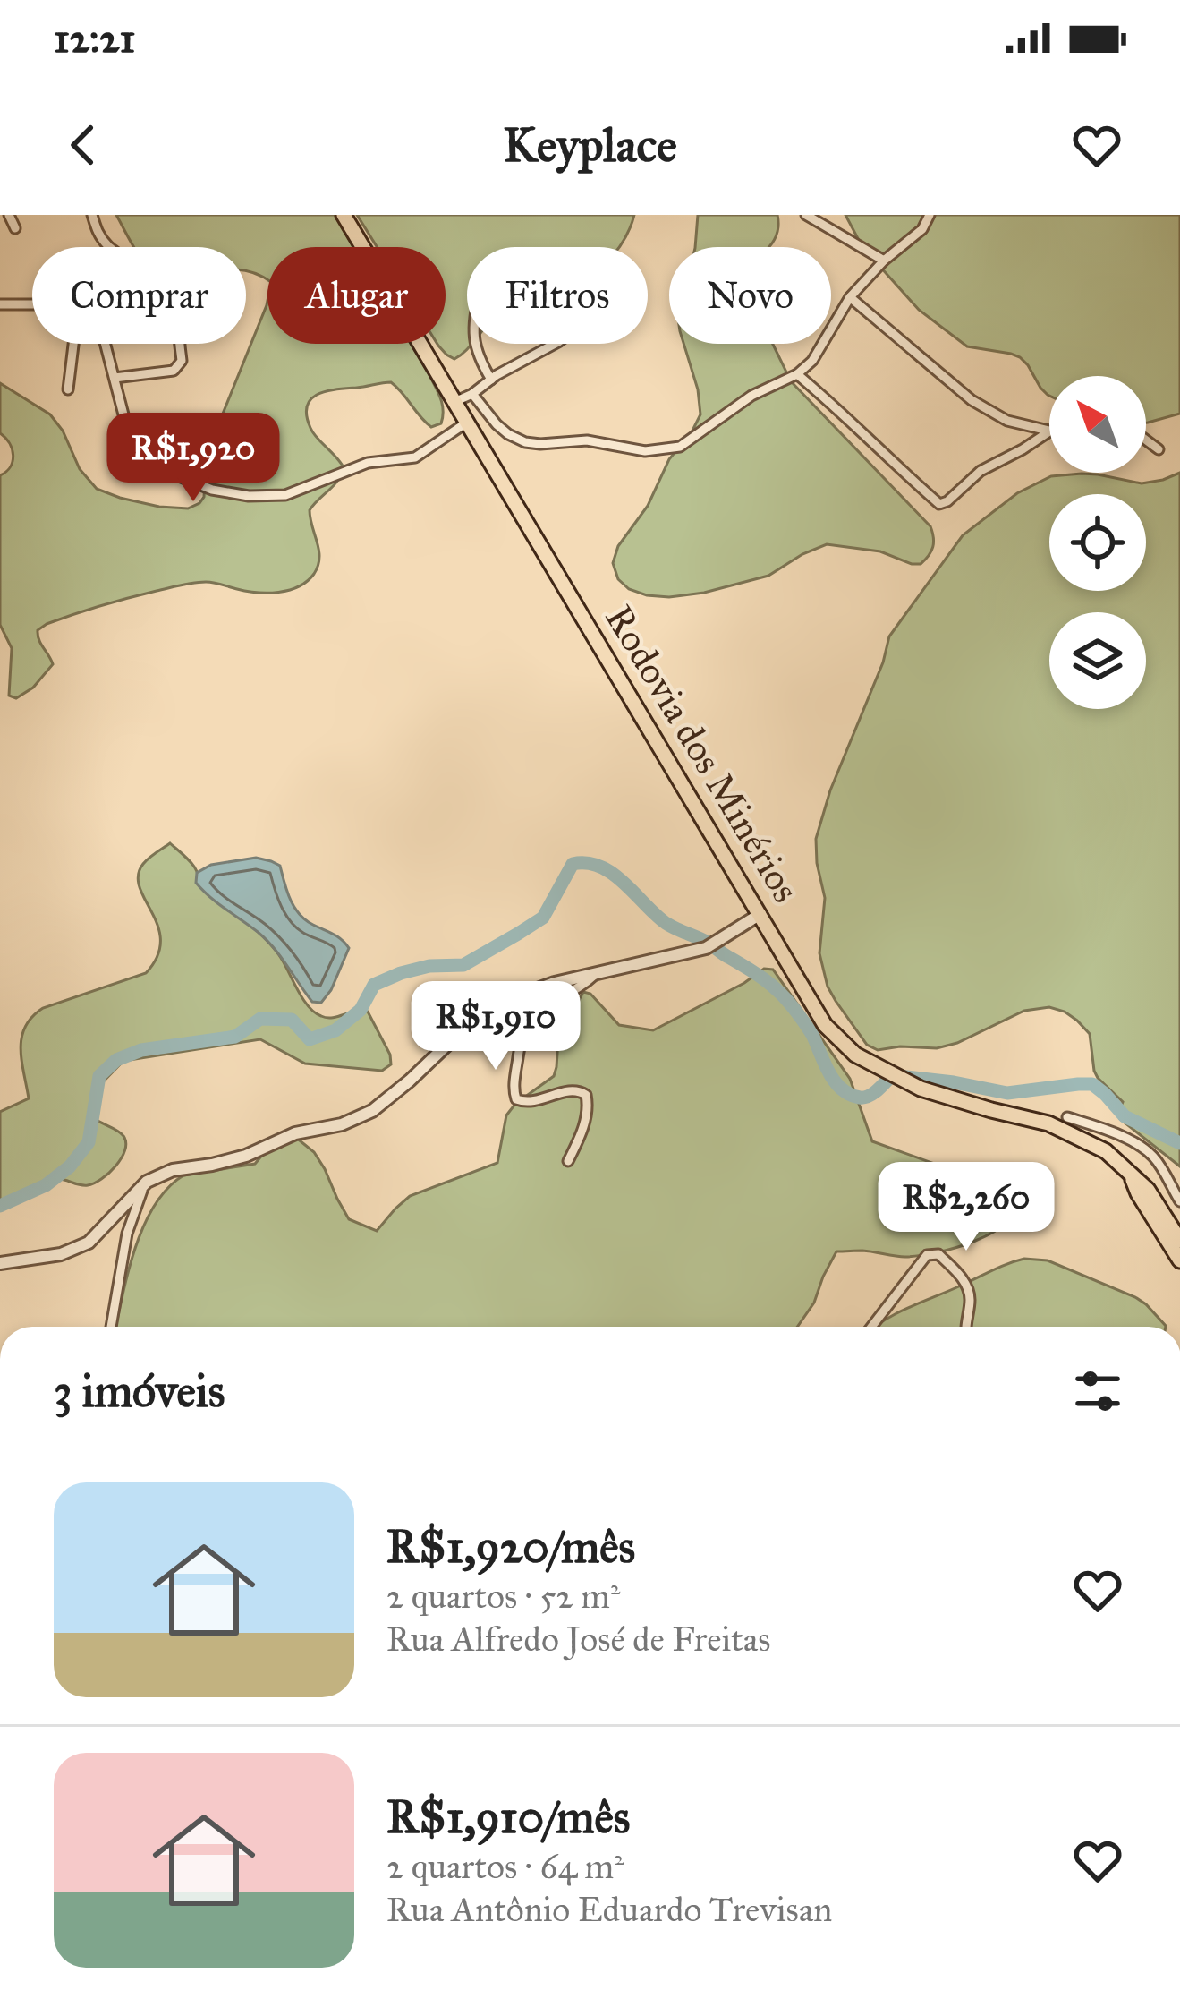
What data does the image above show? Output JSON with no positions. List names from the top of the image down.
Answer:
{
  "streets": {
    "main road": ["Rodovia dos Minérios"]
  },
  "north": "top left",
  "page": {
    "status": "12:21",
    "header": "Keyplace",
    "chip": [
      "Comprar",
      "Alugar",
      "Filtros",
      "Novo"
    ],
    "price": ["R$1,920", "R$1,910", "R$2,260"],
    "heading": "3 imóveis",
    "list": [
      {
        "name": "R$1,920/mês",
        "note": "2 quartos · 52 m² · Rua Alfredo José de Freitas"
      },
      {
        "name": "R$1,910/mês",
        "note": "2 quartos · 64 m² · Rua Antônio Eduardo Trevisan"
      }
    ]
  }
}
